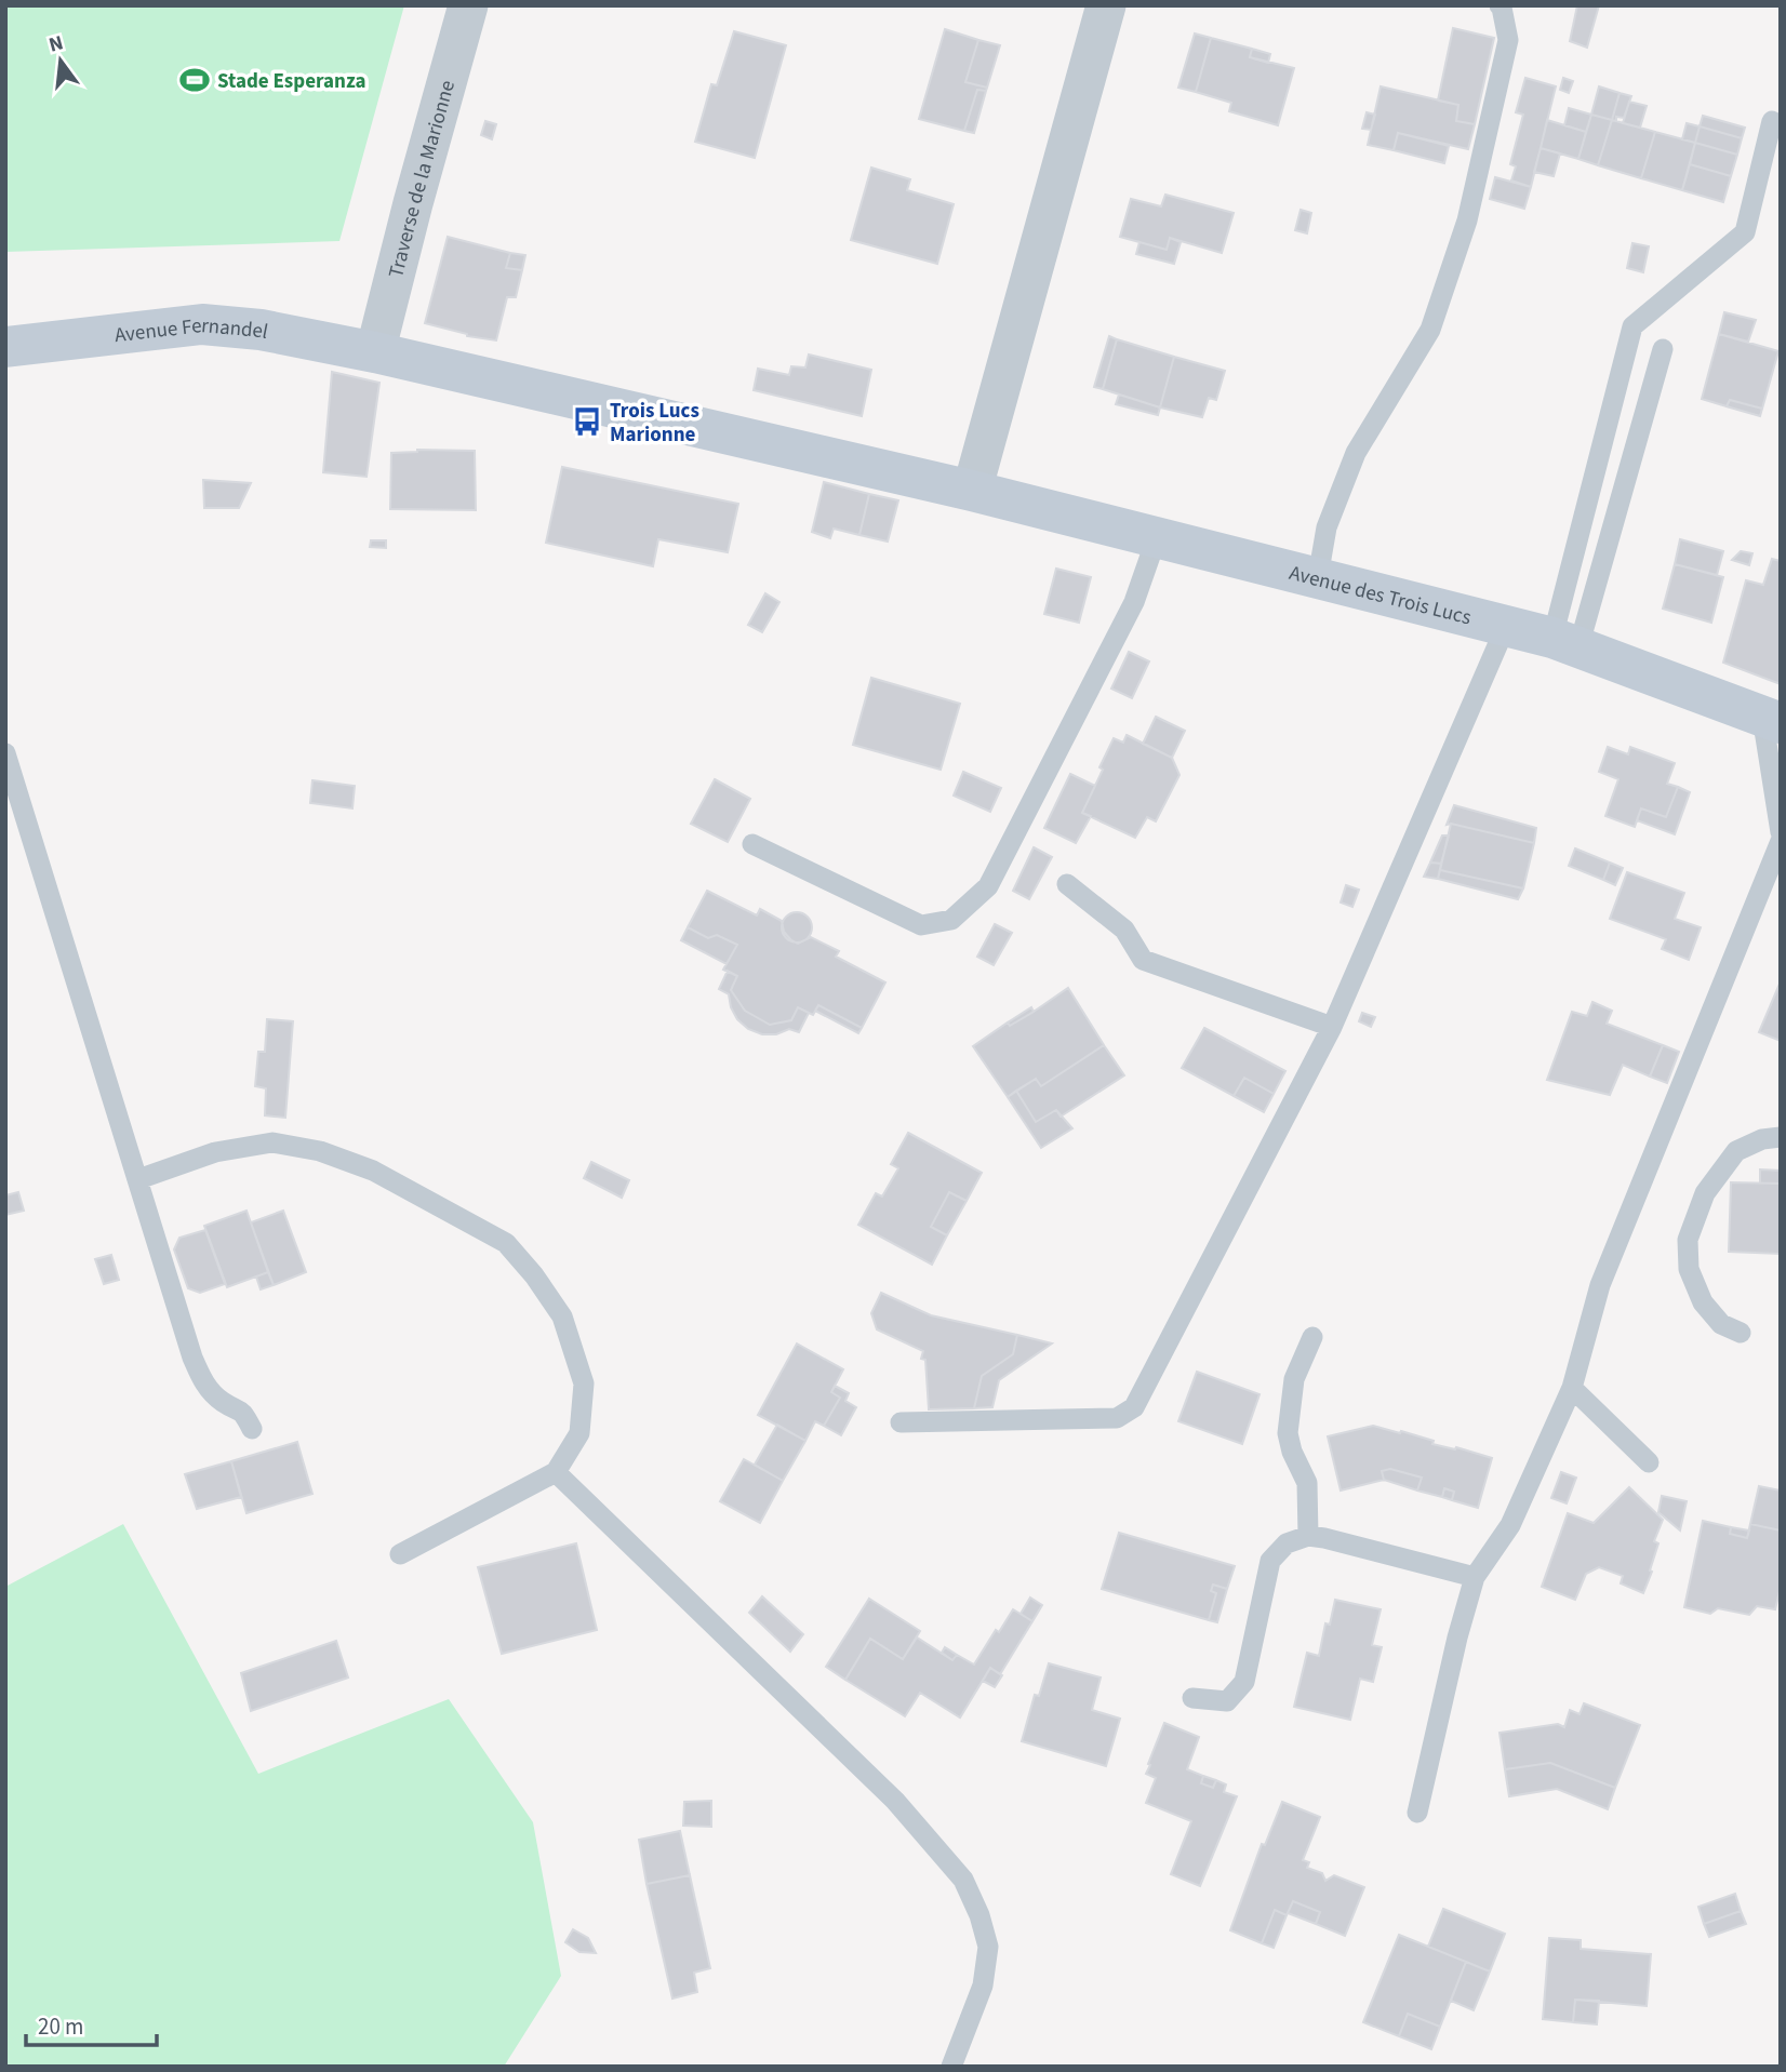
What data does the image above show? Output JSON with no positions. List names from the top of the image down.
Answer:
{
  "streets": {
    "main road": ["Avenue Fernandel", "Avenue des Trois Lucs"],
    "street": ["Traverse de la Marionne"]
  },
  "crossings": [
    ["Traverse de la Marionne", "Avenue Fernandel"],
    ["Traverse de la Marionne", "Avenue des Trois Lucs"],
    ["Avenue Fernandel", "Avenue des Trois Lucs"]
  ],
  "places": {
    "sports": ["Stade Esperanza"],
    "bus stop": ["Trois Lucs Marionne"]
  },
  "scale_bar": "20 m",
  "north": "top"
}
